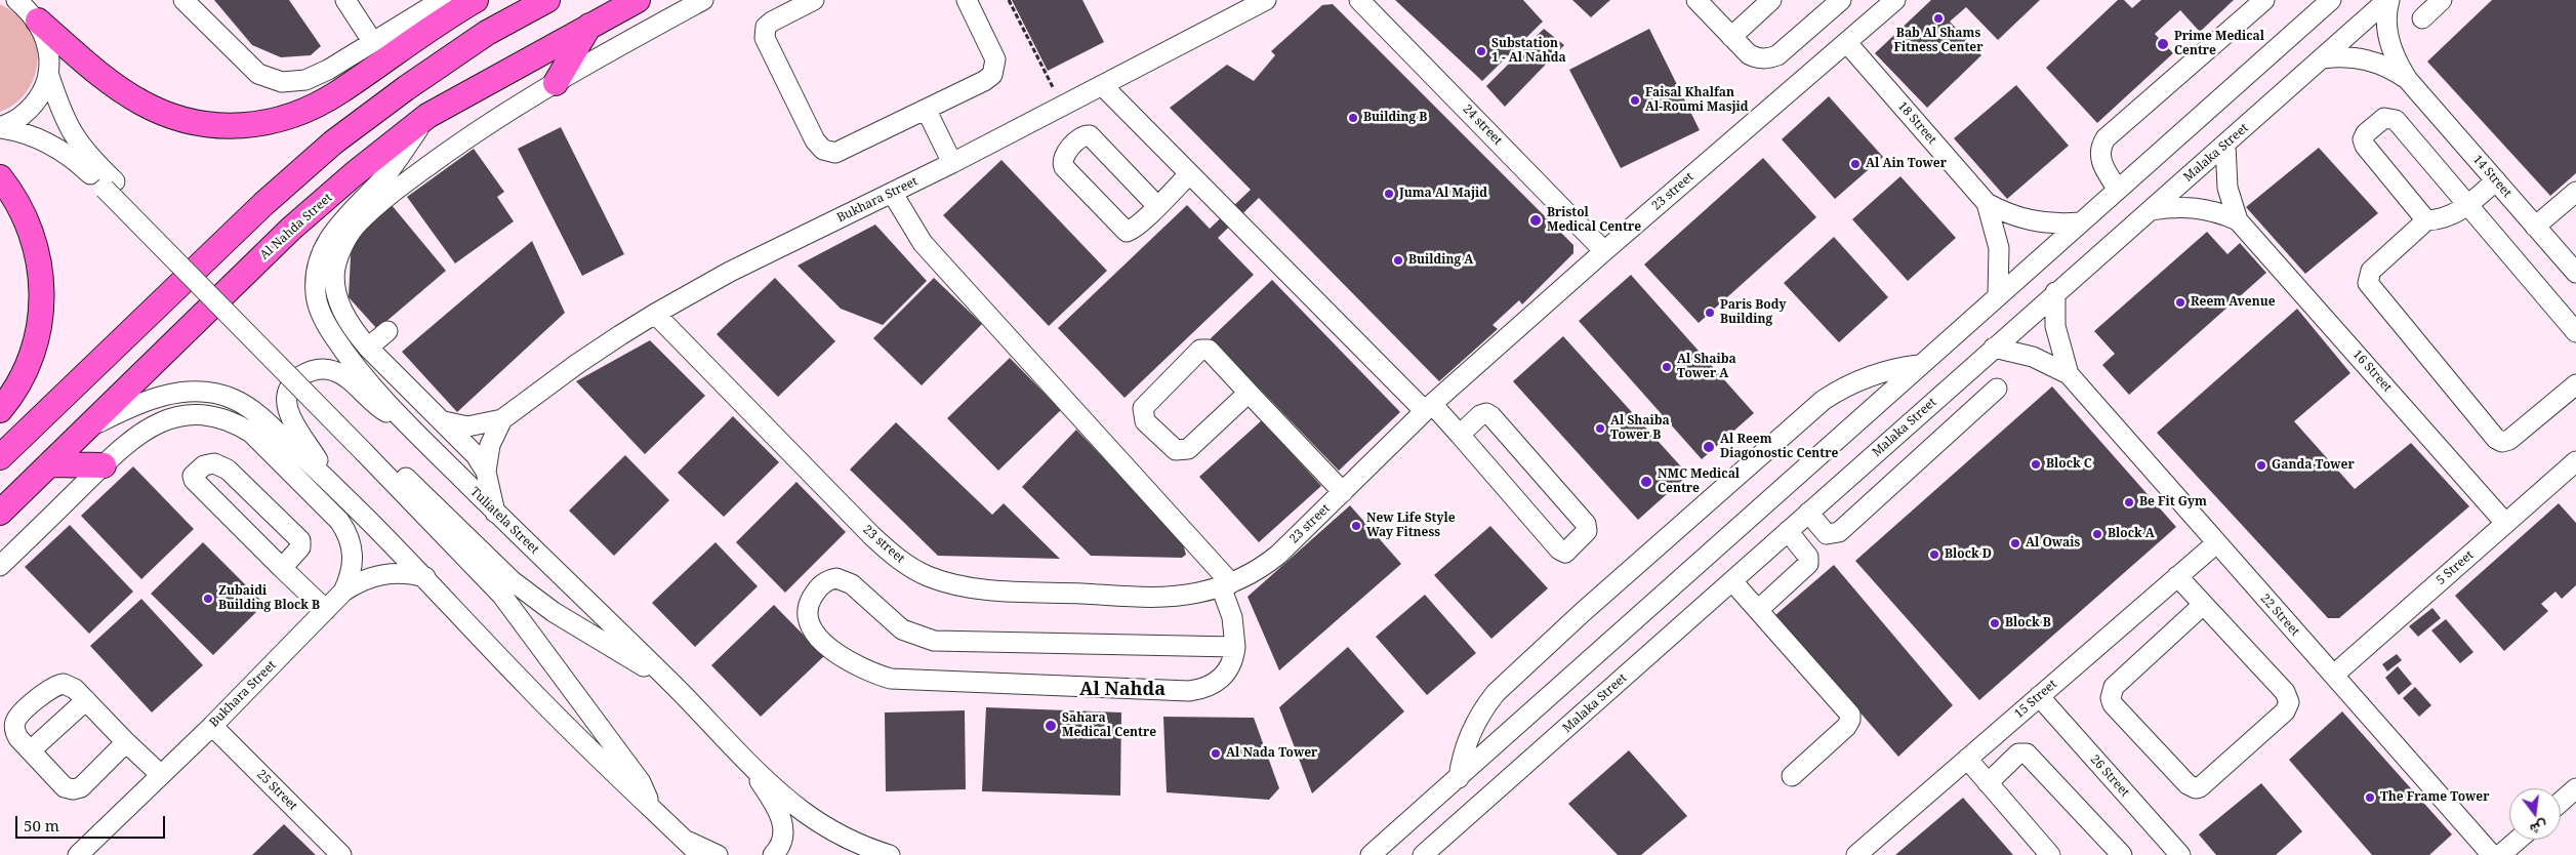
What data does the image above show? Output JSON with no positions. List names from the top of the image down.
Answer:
{
  "streets": {
    "main road": ["Al Nahda Street"],
    "street": [
      "18 Street",
      "24 street",
      "Malaka Street",
      "14 Street",
      "23 street",
      "Bukhara Street",
      "16 Street",
      "Tuliatela Street",
      "5 Street",
      "22 Street",
      "15 Street",
      "26 Street",
      "25 Street"
    ]
  },
  "crossings": [
    ["18 Street", "23 street"],
    ["24 street", "23 street"],
    ["Malaka Street", "14 Street"],
    ["Malaka Street", "16 Street"],
    ["Malaka Street", "22 Street"],
    ["23 street", "Bukhara Street"],
    ["Bukhara Street", "25 Street"],
    ["Al Nahda Street", "Tuliatela Street"],
    ["16 Street", "5 Street"],
    ["5 Street", "22 Street"],
    ["22 Street", "15 Street"],
    ["15 Street", "26 Street"]
  ],
  "districts": ["Al Nahda"],
  "places": [
    "Bab Al Shams Fitness Center",
    "Prime Medical Centre",
    "Substation 1 - Al Nahda",
    "Faisal Khalfan Al-Roumi Masjid",
    "Building B",
    "Al Ain Tower",
    "Juma Al Majid",
    "Bristol Medical Centre",
    "Building A",
    "Reem Avenue",
    "Paris Body Building",
    "Al Shaiba Tower A",
    "Al Shaiba Tower B",
    "Al Reem Diagonostic Centre",
    "Block C",
    "Ganda Tower",
    "NMC Medical Centre",
    "Be Fit Gym",
    "New Life Style Way Fitness",
    "Block A",
    "Al Owais",
    "Block D",
    "Zubaidi Building Block B",
    "Block B",
    "Sahara Medical Centre",
    "Al Nada Tower",
    "The Frame Tower"
  ],
  "scale_bar": "50 m",
  "north": "bottom"
}
